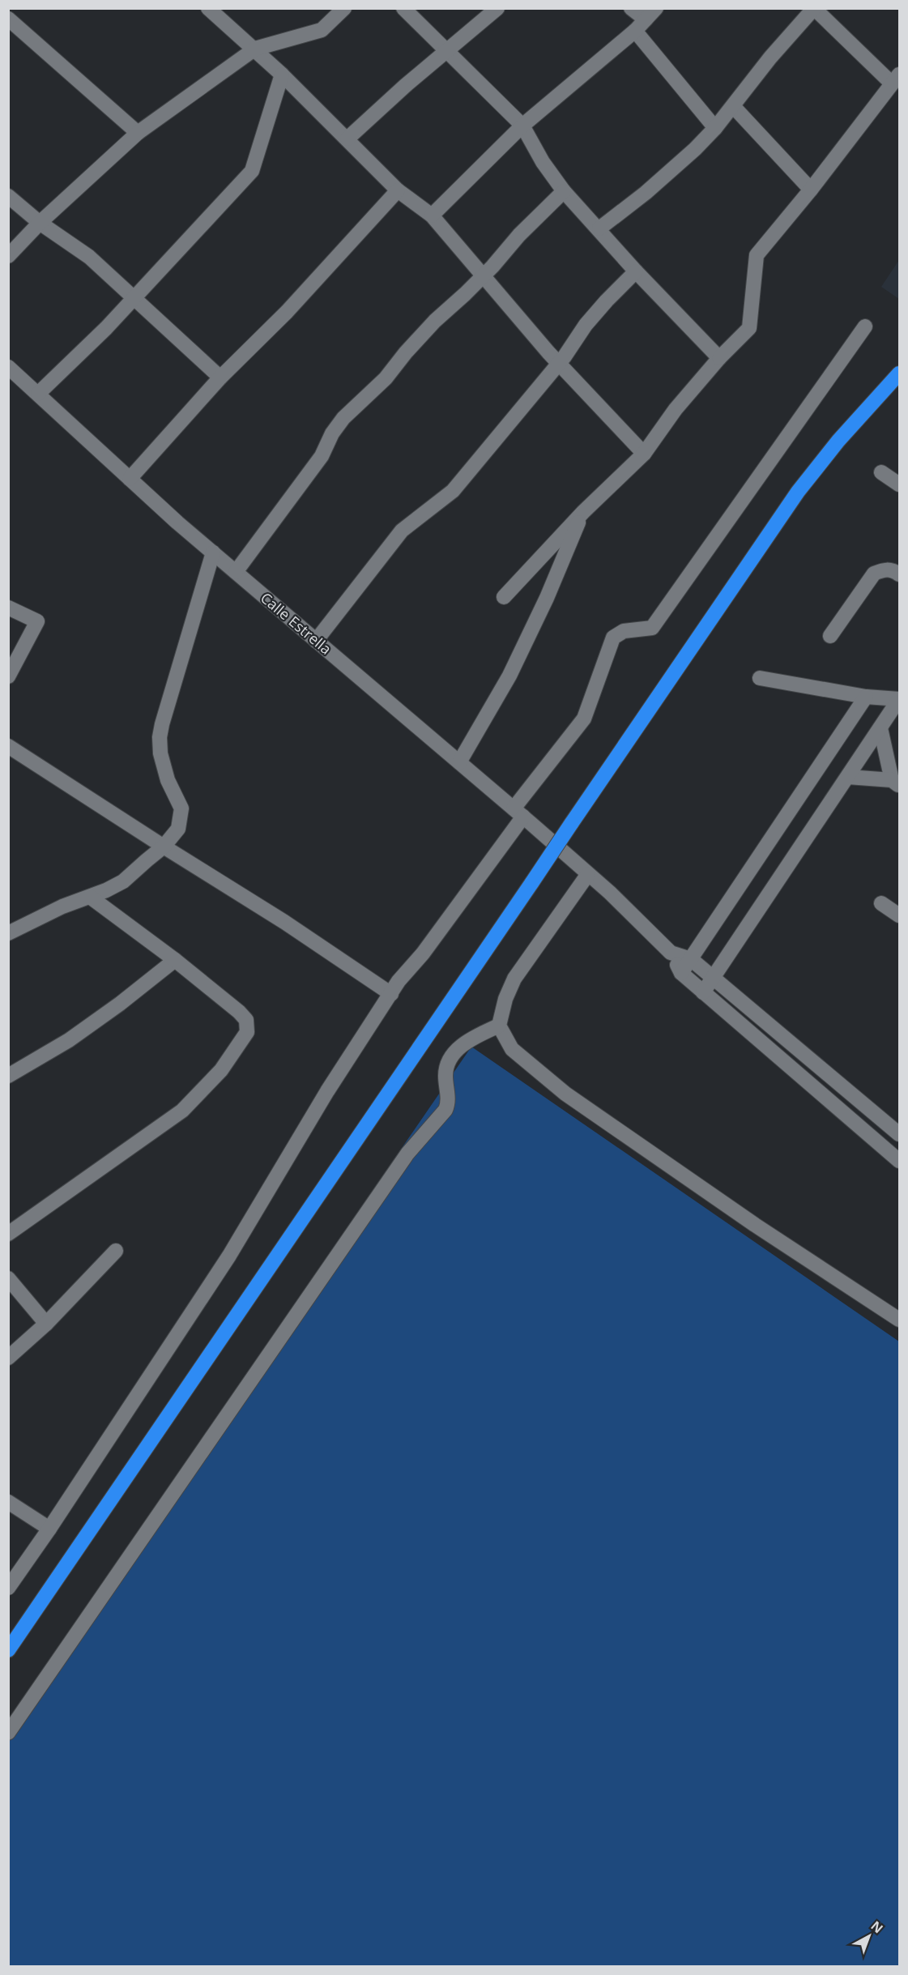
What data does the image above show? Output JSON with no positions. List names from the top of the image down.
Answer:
{
  "streets": {
    "street": ["Calle Estrella"]
  },
  "north": "top right"
}
